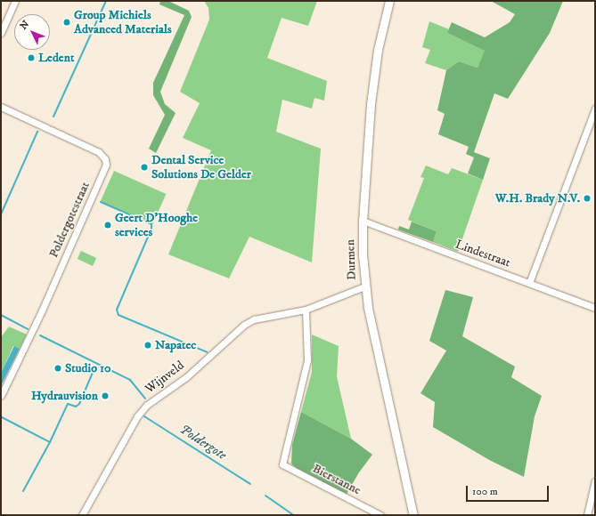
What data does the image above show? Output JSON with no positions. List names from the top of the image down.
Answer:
{
  "streets": {
    "street": [
      "Poldergotestraat",
      "Lindestraat",
      "Durmen",
      "Wijnveld",
      "Bierstanne"
    ]
  },
  "crossings": [
    ["Lindestraat", "Durmen"],
    ["Durmen", "Wijnveld"],
    ["Wijnveld", "Bierstanne"]
  ],
  "water": ["Poldergote"],
  "places": [
    "Group Michiels Advanced Materials",
    "Ledent",
    "Dental Service Solutions De Gelder",
    "W.H. Brady N.V.",
    "Geert D'Hooghe services",
    "Napatec",
    "Studio 10",
    "Hydrauvision"
  ],
  "scale_bar": "100 m",
  "north": "top left"
}
